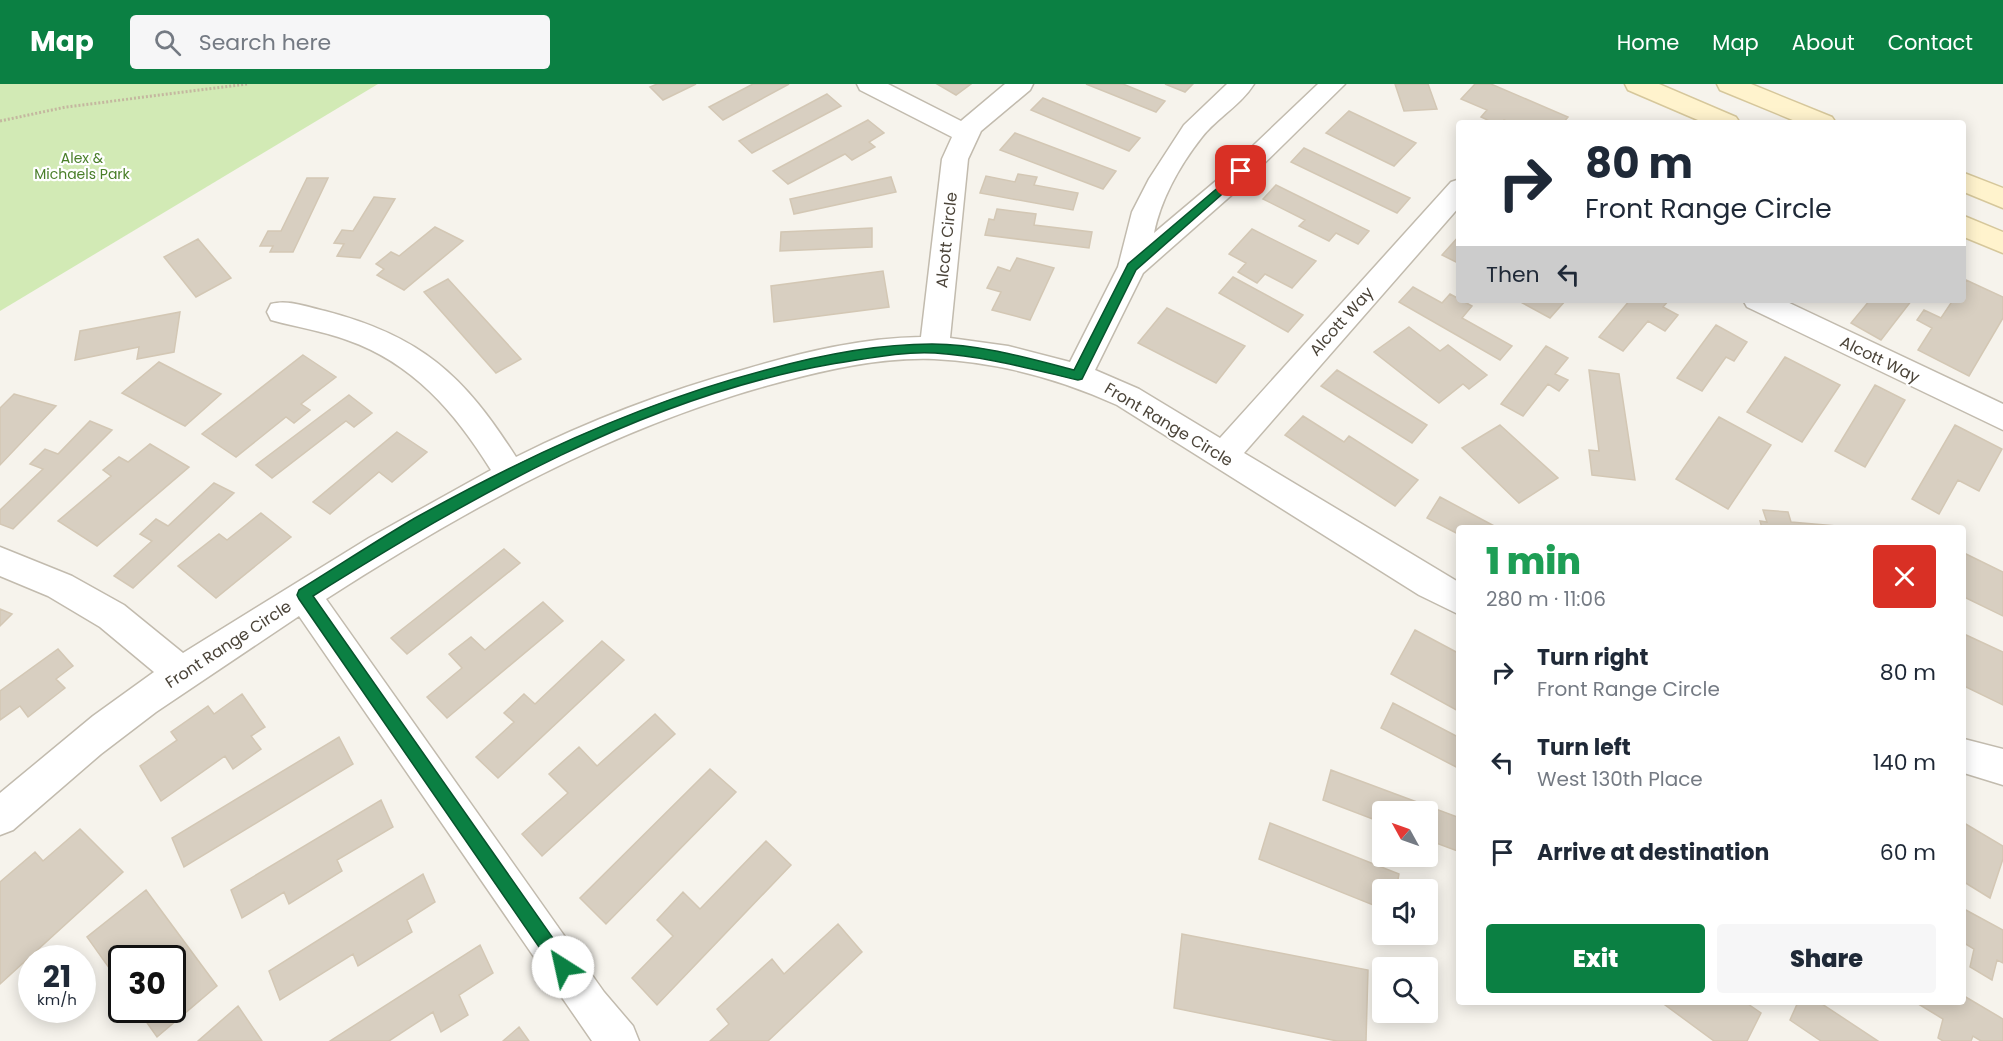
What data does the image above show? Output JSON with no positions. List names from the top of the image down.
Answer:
{
  "streets": {
    "street": ["Alcott Circle", "Alcott Way", "Front Range Circle"]
  },
  "crossings": [
    ["Alcott Circle", "Front Range Circle"],
    ["Alcott Way", "Front Range Circle"]
  ],
  "parks": ["Alex & Michaels Park"],
  "north": "top left",
  "page": {
    "header": "Map",
    "search": "Search here",
    "nav": [
      "Home",
      "Map",
      "About",
      "Contact"
    ],
    "turn": ["80 m", "Front Range Circle"],
    "then": "Then",
    "heading": ["1 min", "280 m · 11:06"],
    "list": [
      {
        "name": "Turn right",
        "note": "Front Range Circle",
        "value": "80 m"
      },
      {
        "name": "Turn left",
        "note": "West 130th Place",
        "value": "140 m"
      },
      {
        "name": "Arrive at destination",
        "value": "60 m"
      }
    ],
    "buttons": ["Exit", "Share"],
    "speed": "21 km/h",
    "limit": "30"
  }
}
